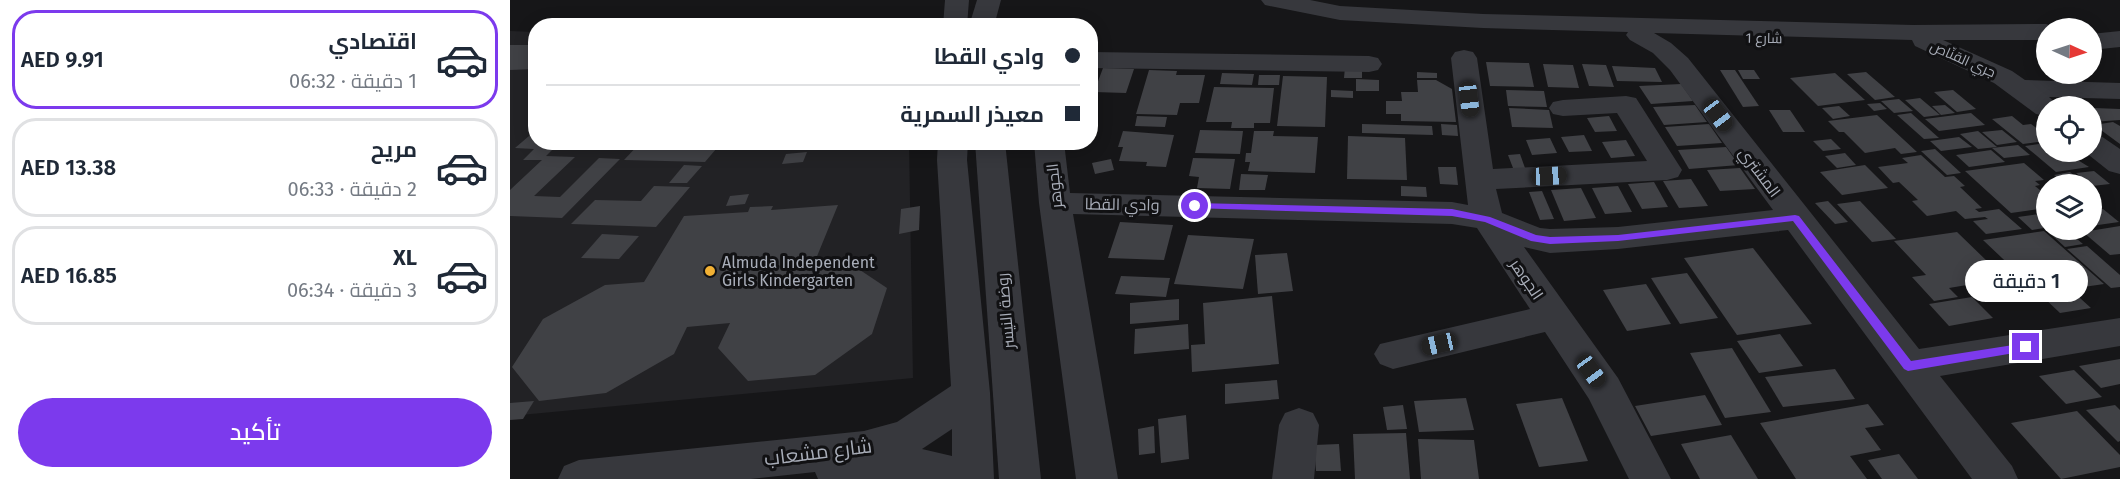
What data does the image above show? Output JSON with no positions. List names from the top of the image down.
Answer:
{
  "streets": {
    "street": [
      "شارع 1",
      "جري القنّاص",
      "المشتري",
      "الجوهر",
      "وادي القطا",
      "روضة النيسر",
      "شارع مشعاب"
    ]
  },
  "crossings": [
    ["شارع 1", "جري القنّاص"],
    ["شارع 1", "المشتري"],
    ["المشتري", "وادي القطا"],
    ["الجوهر", "وادي القطا"]
  ],
  "places": ["Almuda Independent Girls Kindergarten"],
  "north": "right",
  "page": {
    "list": [
      {
        "name": "اقتصادي",
        "note": "1 دقيقة · 06:32",
        "value": "AED 9.91"
      },
      {
        "name": "مريح",
        "note": "2 دقيقة · 06:33",
        "value": "AED 13.38"
      },
      {
        "name": "XL",
        "note": "3 دقيقة · 06:34",
        "value": "AED 16.85"
      }
    ],
    "banner": ["وادي القطا", "معيذر السمرية"],
    "bubble": "1 دقيقة",
    "buttons": "تأكيد"
  }
}
